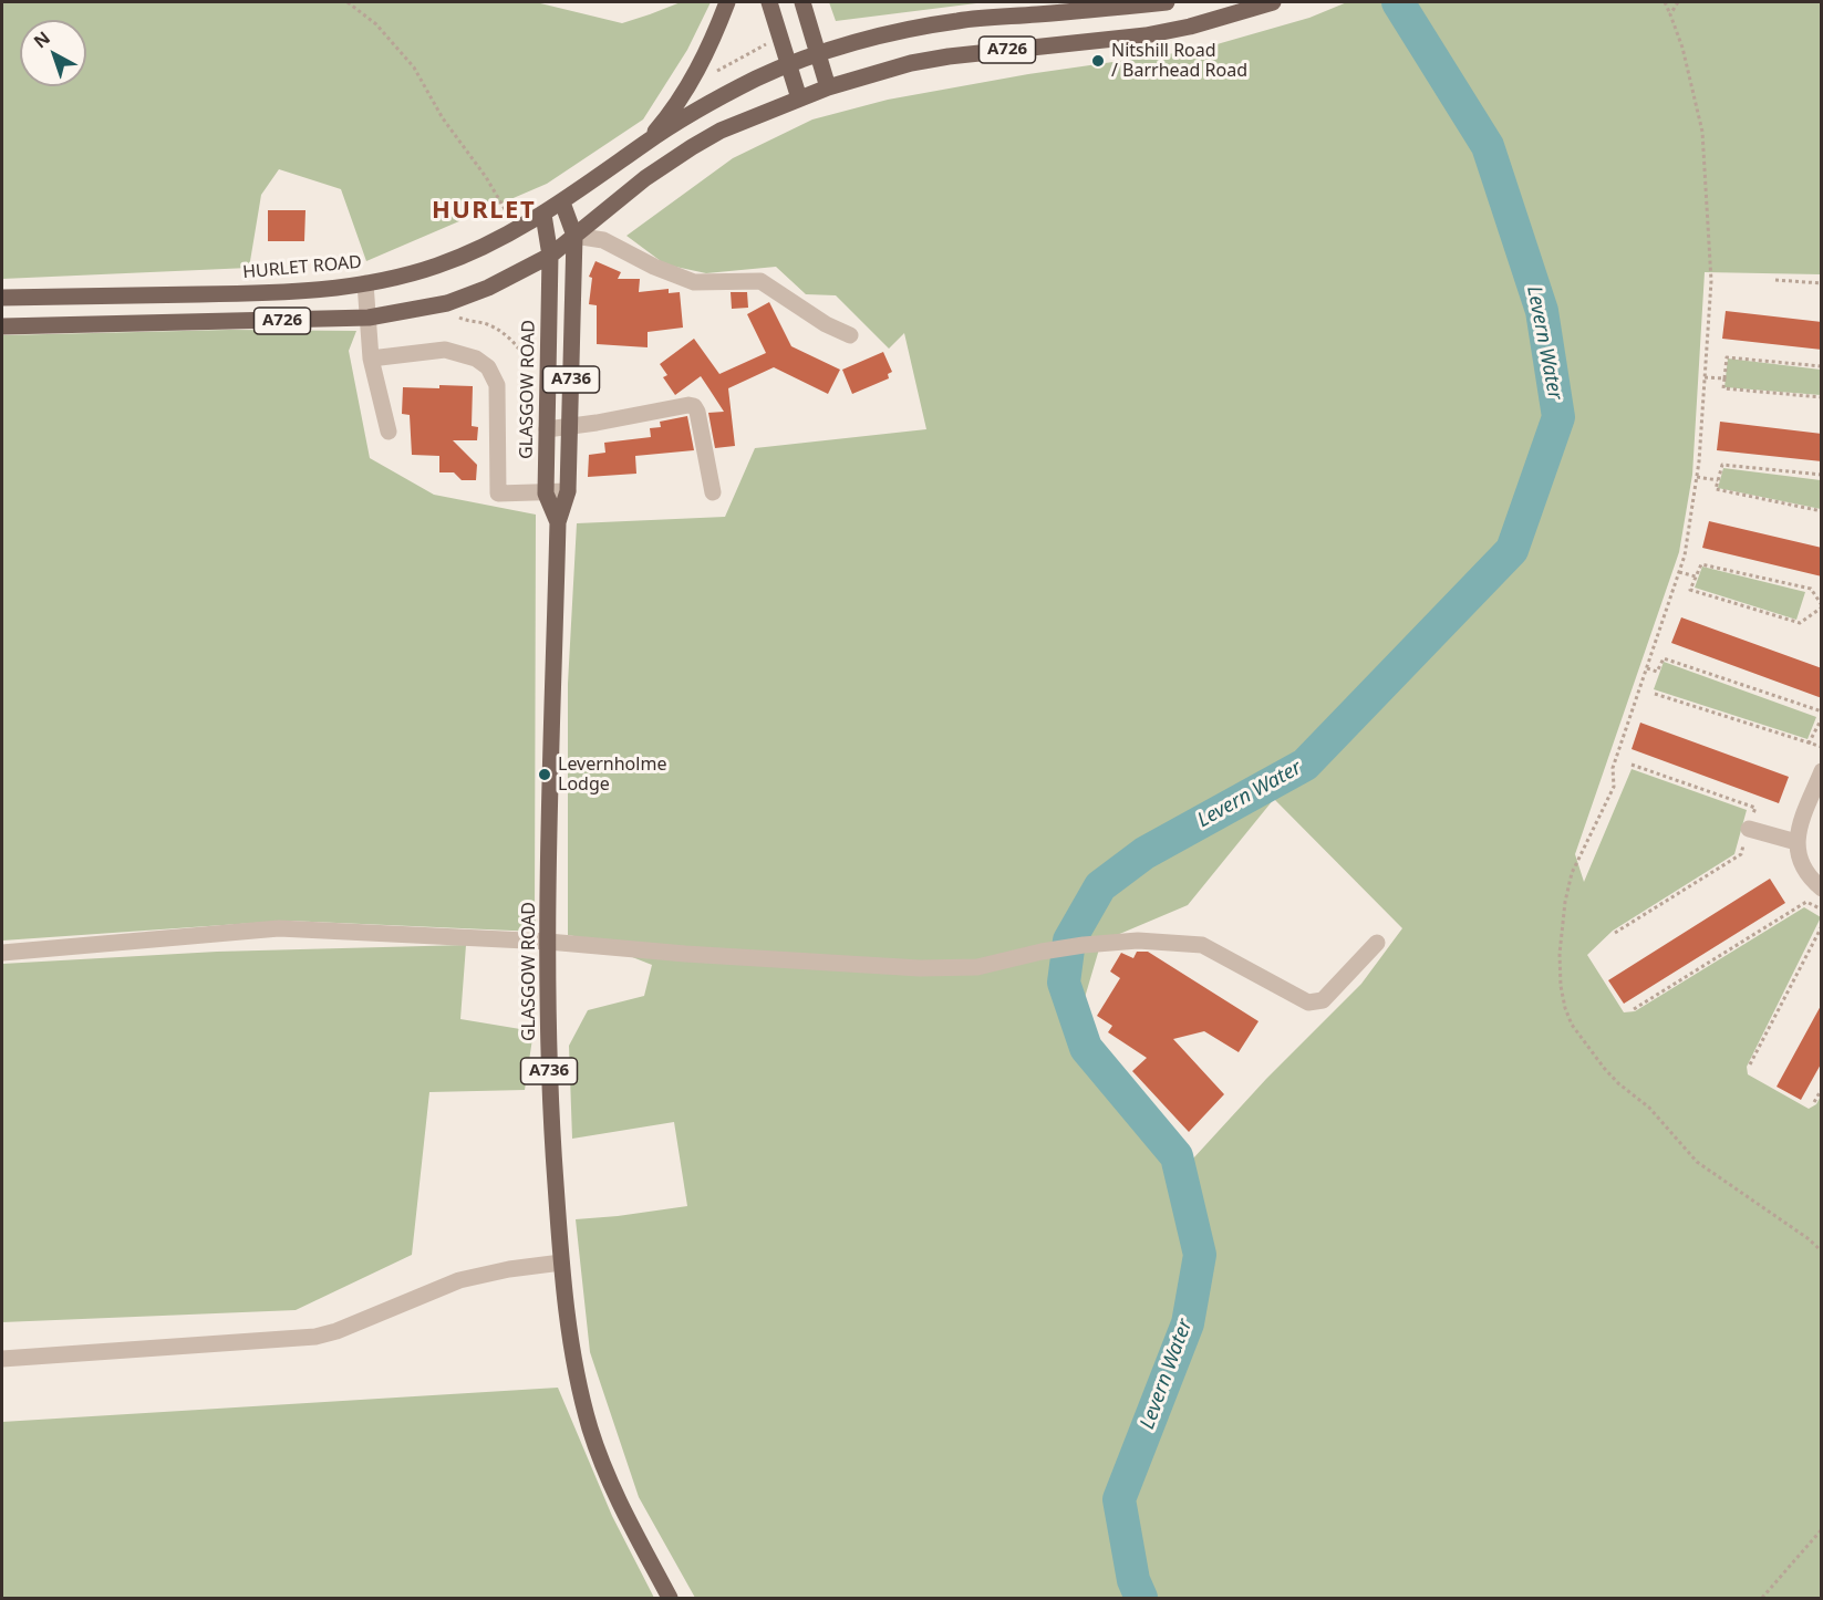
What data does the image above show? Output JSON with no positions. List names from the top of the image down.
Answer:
{
  "streets": {
    "main road": [
      "A726",
      "HURLET ROAD",
      "A736",
      "GLASGOW ROAD"
    ]
  },
  "crossings": [
    ["A726", "HURLET ROAD"],
    ["A726", "GLASGOW ROAD"],
    ["HURLET ROAD", "GLASGOW ROAD"]
  ],
  "districts": ["HURLET"],
  "water": ["Levern Water"],
  "places": ["Nitshill Road / Barrhead Road", "Levernholme Lodge"],
  "north": "top left"
}
